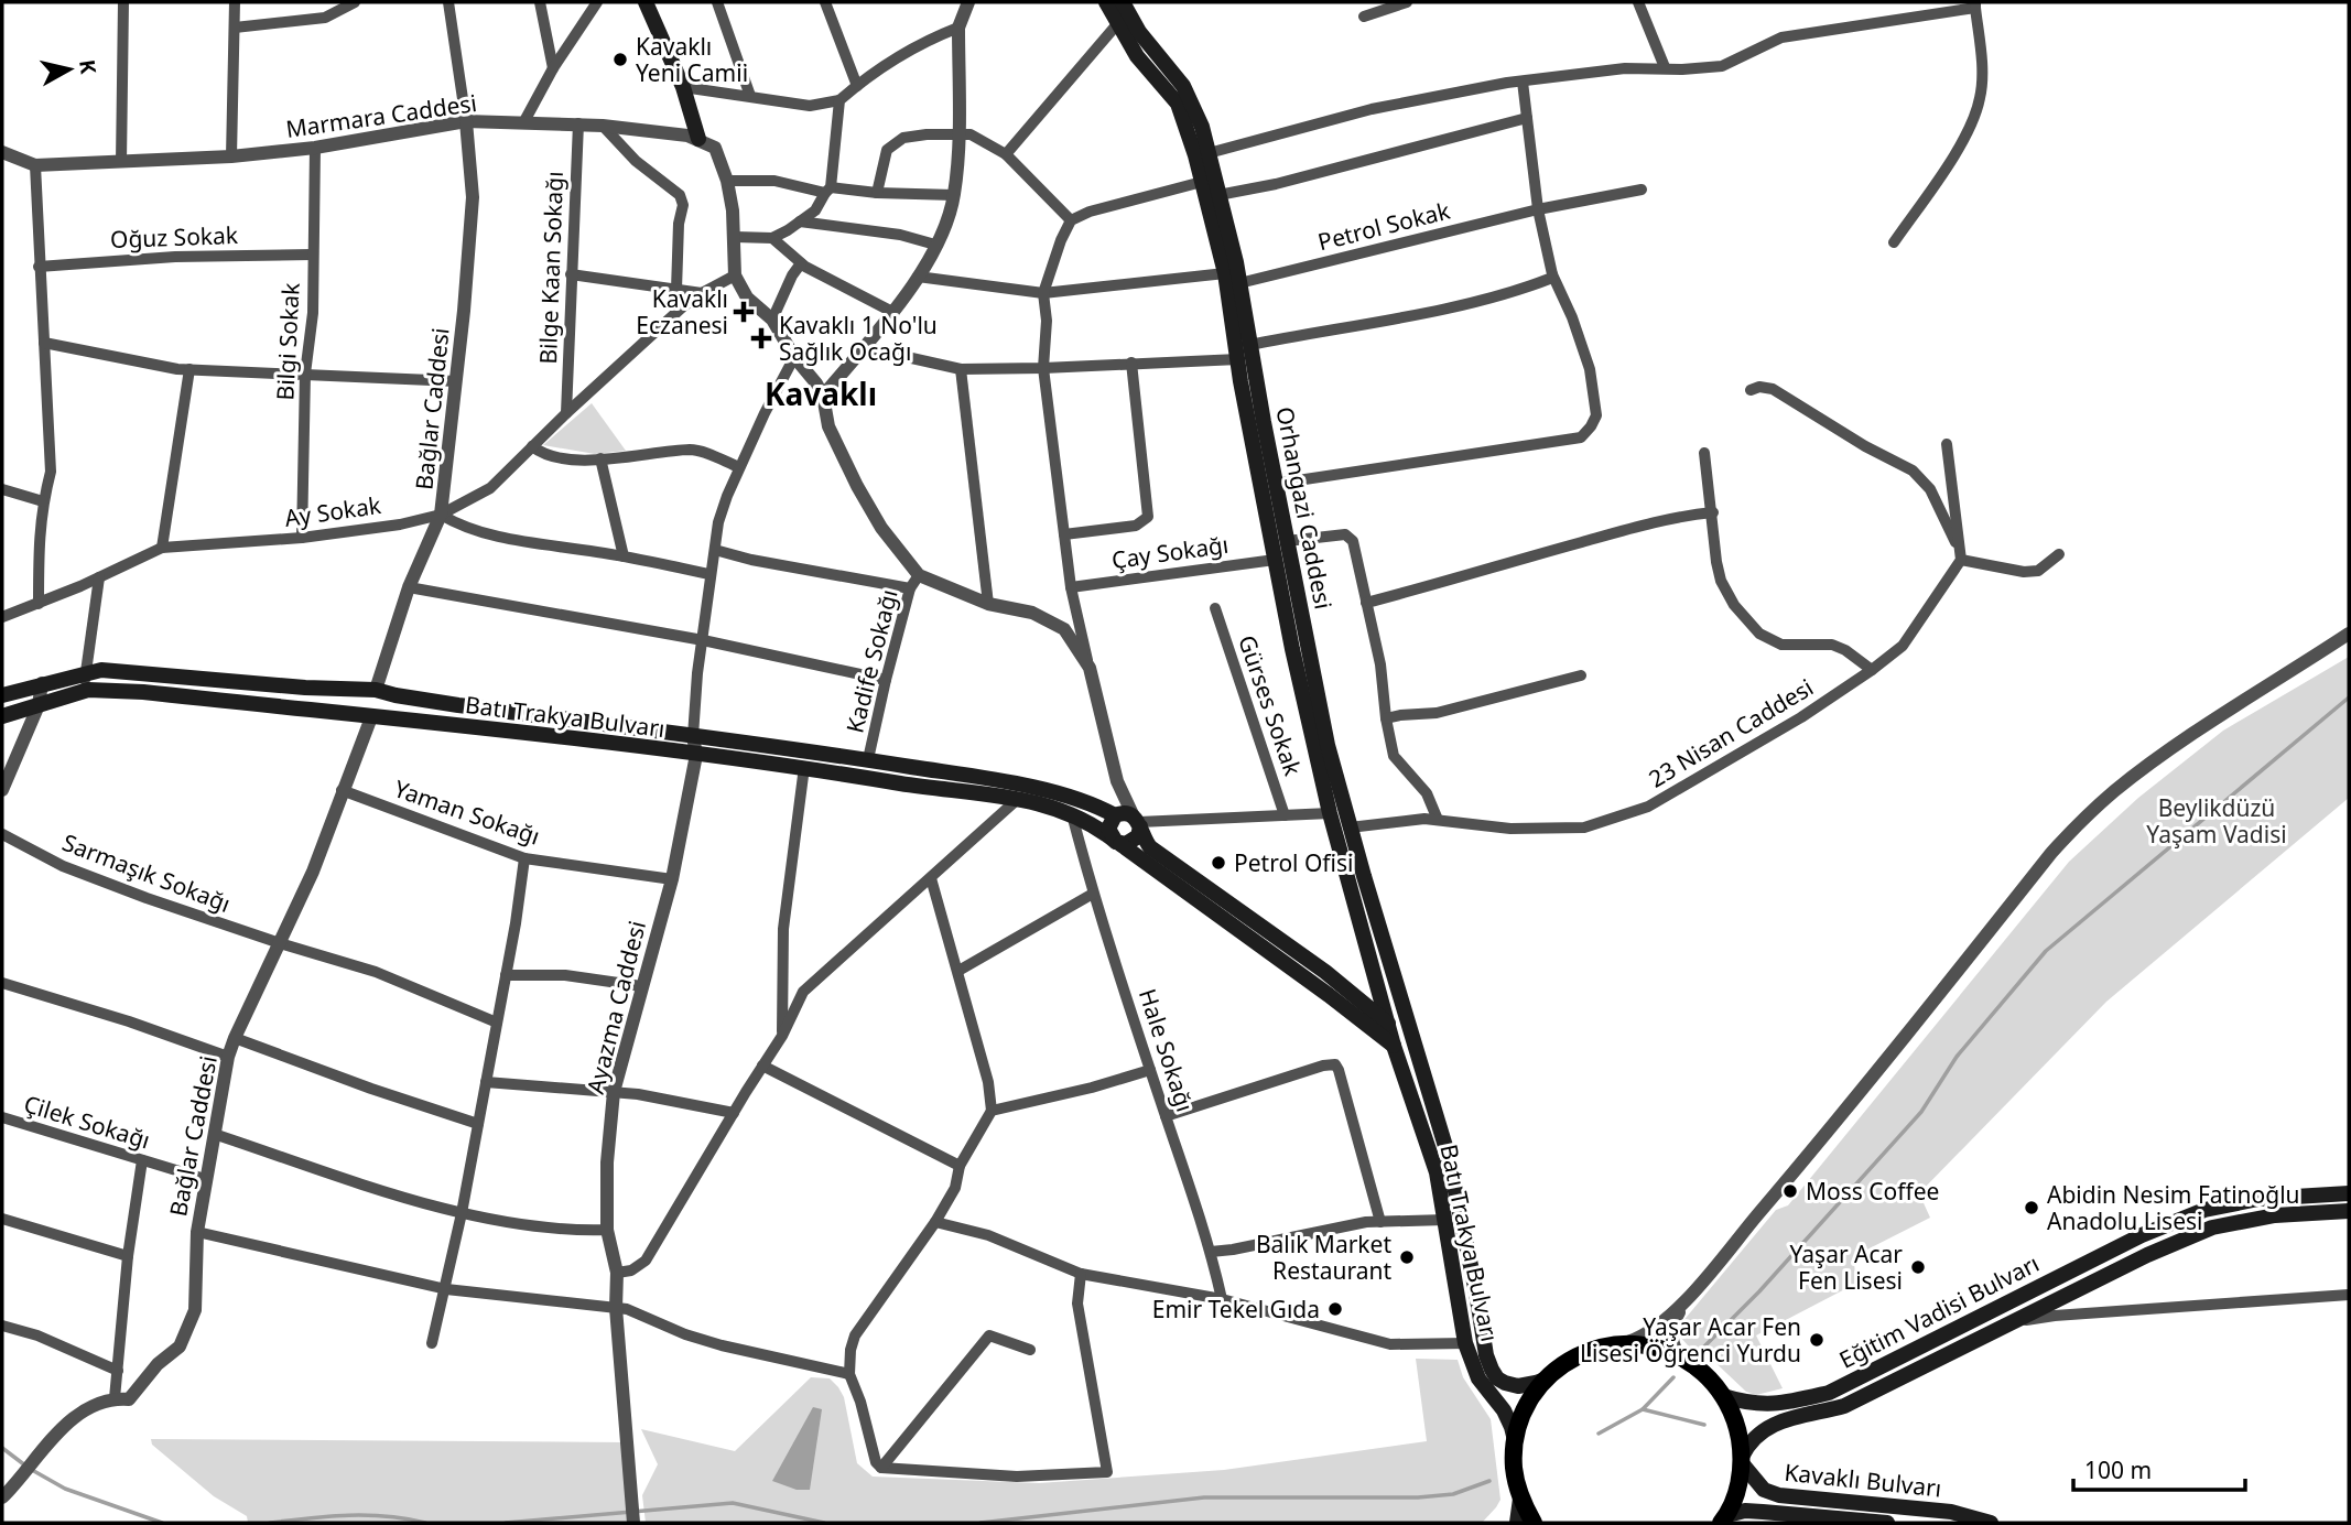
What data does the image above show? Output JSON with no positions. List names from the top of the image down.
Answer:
{
  "streets": {
    "main road": [
      "Orhangazi Caddesi",
      "Batı Trakya Bulvarı",
      "Eğitim Vadisi Bulvarı",
      "Kavaklı Bulvarı"
    ],
    "street": [
      "Marmara Caddesi",
      "Petrol Sokak",
      "Oğuz Sokak",
      "Bilge Kaan Sokağı",
      "Bilgi Sokak",
      "Bağlar Caddesi",
      "Ay Sokak",
      "Çay Sokağı",
      "Kadife Sokağı",
      "Gürses Sokak",
      "23 Nisan Caddesi",
      "Yaman Sokağı",
      "Sarmaşık Sokağı",
      "Ayazma Caddesi",
      "Hale Sokağı",
      "Çilek Sokağı"
    ]
  },
  "crossings": [
    ["Marmara Caddesi", "Bilge Kaan Sokağı"],
    ["Marmara Caddesi", "Bilgi Sokak"],
    ["Marmara Caddesi", "Bağlar Caddesi"],
    ["Petrol Sokak", "Orhangazi Caddesi"],
    ["Oğuz Sokak", "Bilgi Sokak"],
    ["Bilge Kaan Sokağı", "Ay Sokak"],
    ["Bilgi Sokak", "Ay Sokak"],
    ["Bağlar Caddesi", "Ay Sokak"],
    ["Bağlar Caddesi", "Batı Trakya Bulvarı"],
    ["Bağlar Caddesi", "Yaman Sokağı"],
    ["Bağlar Caddesi", "Sarmaşık Sokağı"],
    ["Bağlar Caddesi", "Çilek Sokağı"],
    ["Orhangazi Caddesi", "Çay Sokağı"],
    ["Orhangazi Caddesi", "Batı Trakya Bulvarı"],
    ["Orhangazi Caddesi", "23 Nisan Caddesi"],
    ["Kadife Sokağı", "Batı Trakya Bulvarı"],
    ["Batı Trakya Bulvarı", "Ayazma Caddesi"],
    ["Batı Trakya Bulvarı", "Hale Sokağı"],
    ["Yaman Sokağı", "Ayazma Caddesi"],
    ["Eğitim Vadisi Bulvarı", "Kavaklı Bulvarı"]
  ],
  "districts": ["Kavaklı"],
  "parks": ["Beylikdüzü Yaşam Vadisi"],
  "places": {
    "other": [
      "Kavaklı Yeni Camii",
      "Petrol Ofisi",
      "Moss Coffee",
      "Abidin Nesim Fatinoğlu Anadolu Lisesi",
      "Balık Market Restaurant",
      "Yaşar Acar Fen Lisesi",
      "Emir Tekel Gıda",
      "Yaşar Acar Fen Lisesi Öğrenci Yurdu"
    ],
    "health": ["Kavaklı Eczanesi", "Kavaklı 1 No'lu Sağlık Ocağı"]
  },
  "scale_bar": "100 m",
  "north": "right"
}
